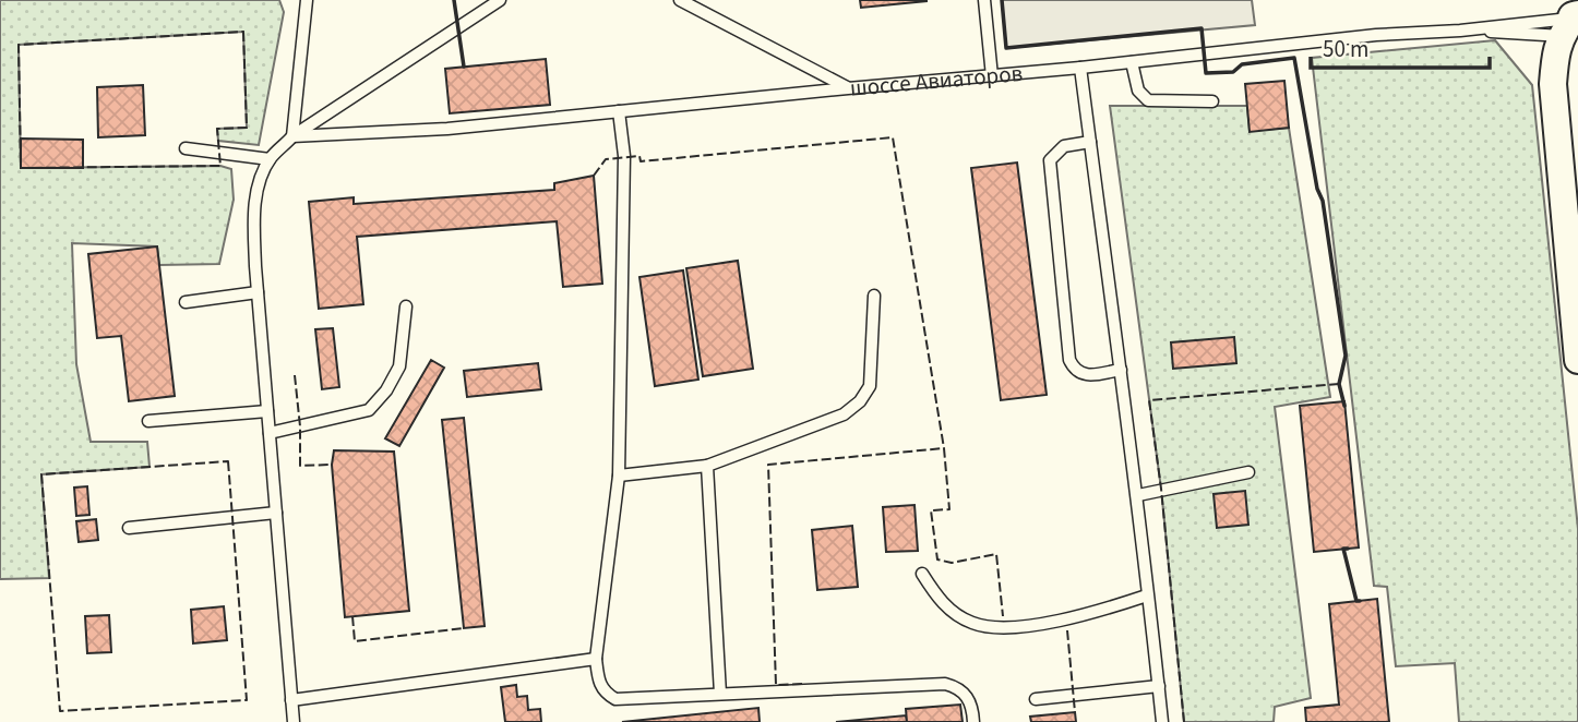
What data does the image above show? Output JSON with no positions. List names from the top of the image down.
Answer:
{
  "streets": {
    "lane": ["шоссе Авиаторов"]
  },
  "scale_bar": "50 m"
}
